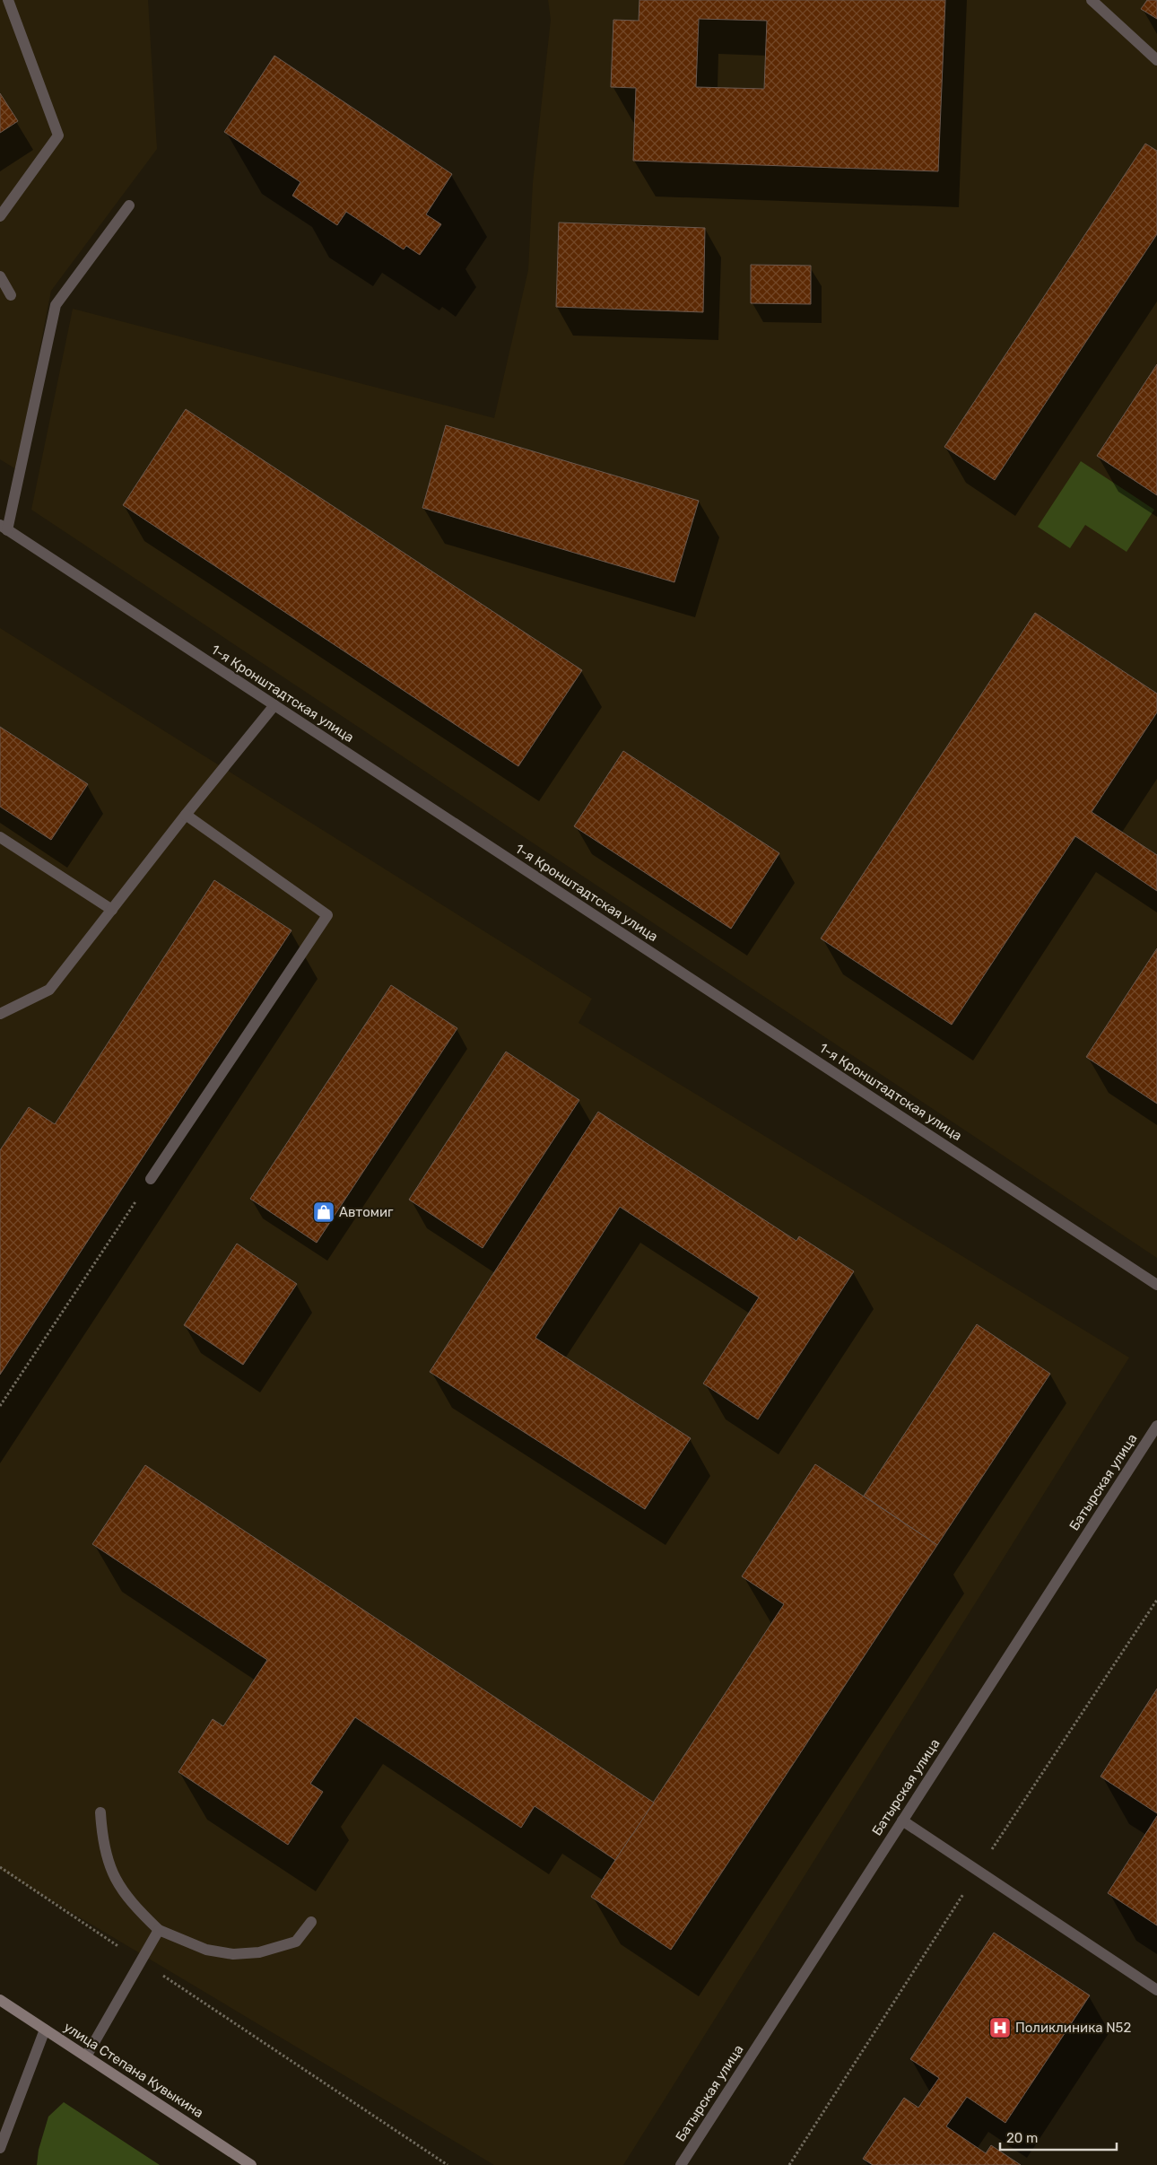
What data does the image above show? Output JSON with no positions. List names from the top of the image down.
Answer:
{
  "streets": {
    "main road": ["улица Степана Кувыкина"],
    "street": ["1-я Кронштадтская улица", "Батырская улица"]
  },
  "places": {
    "shop": ["Автомиг"],
    "hospital": ["Поликлиника N52"]
  },
  "scale_bar": "20 m"
}
